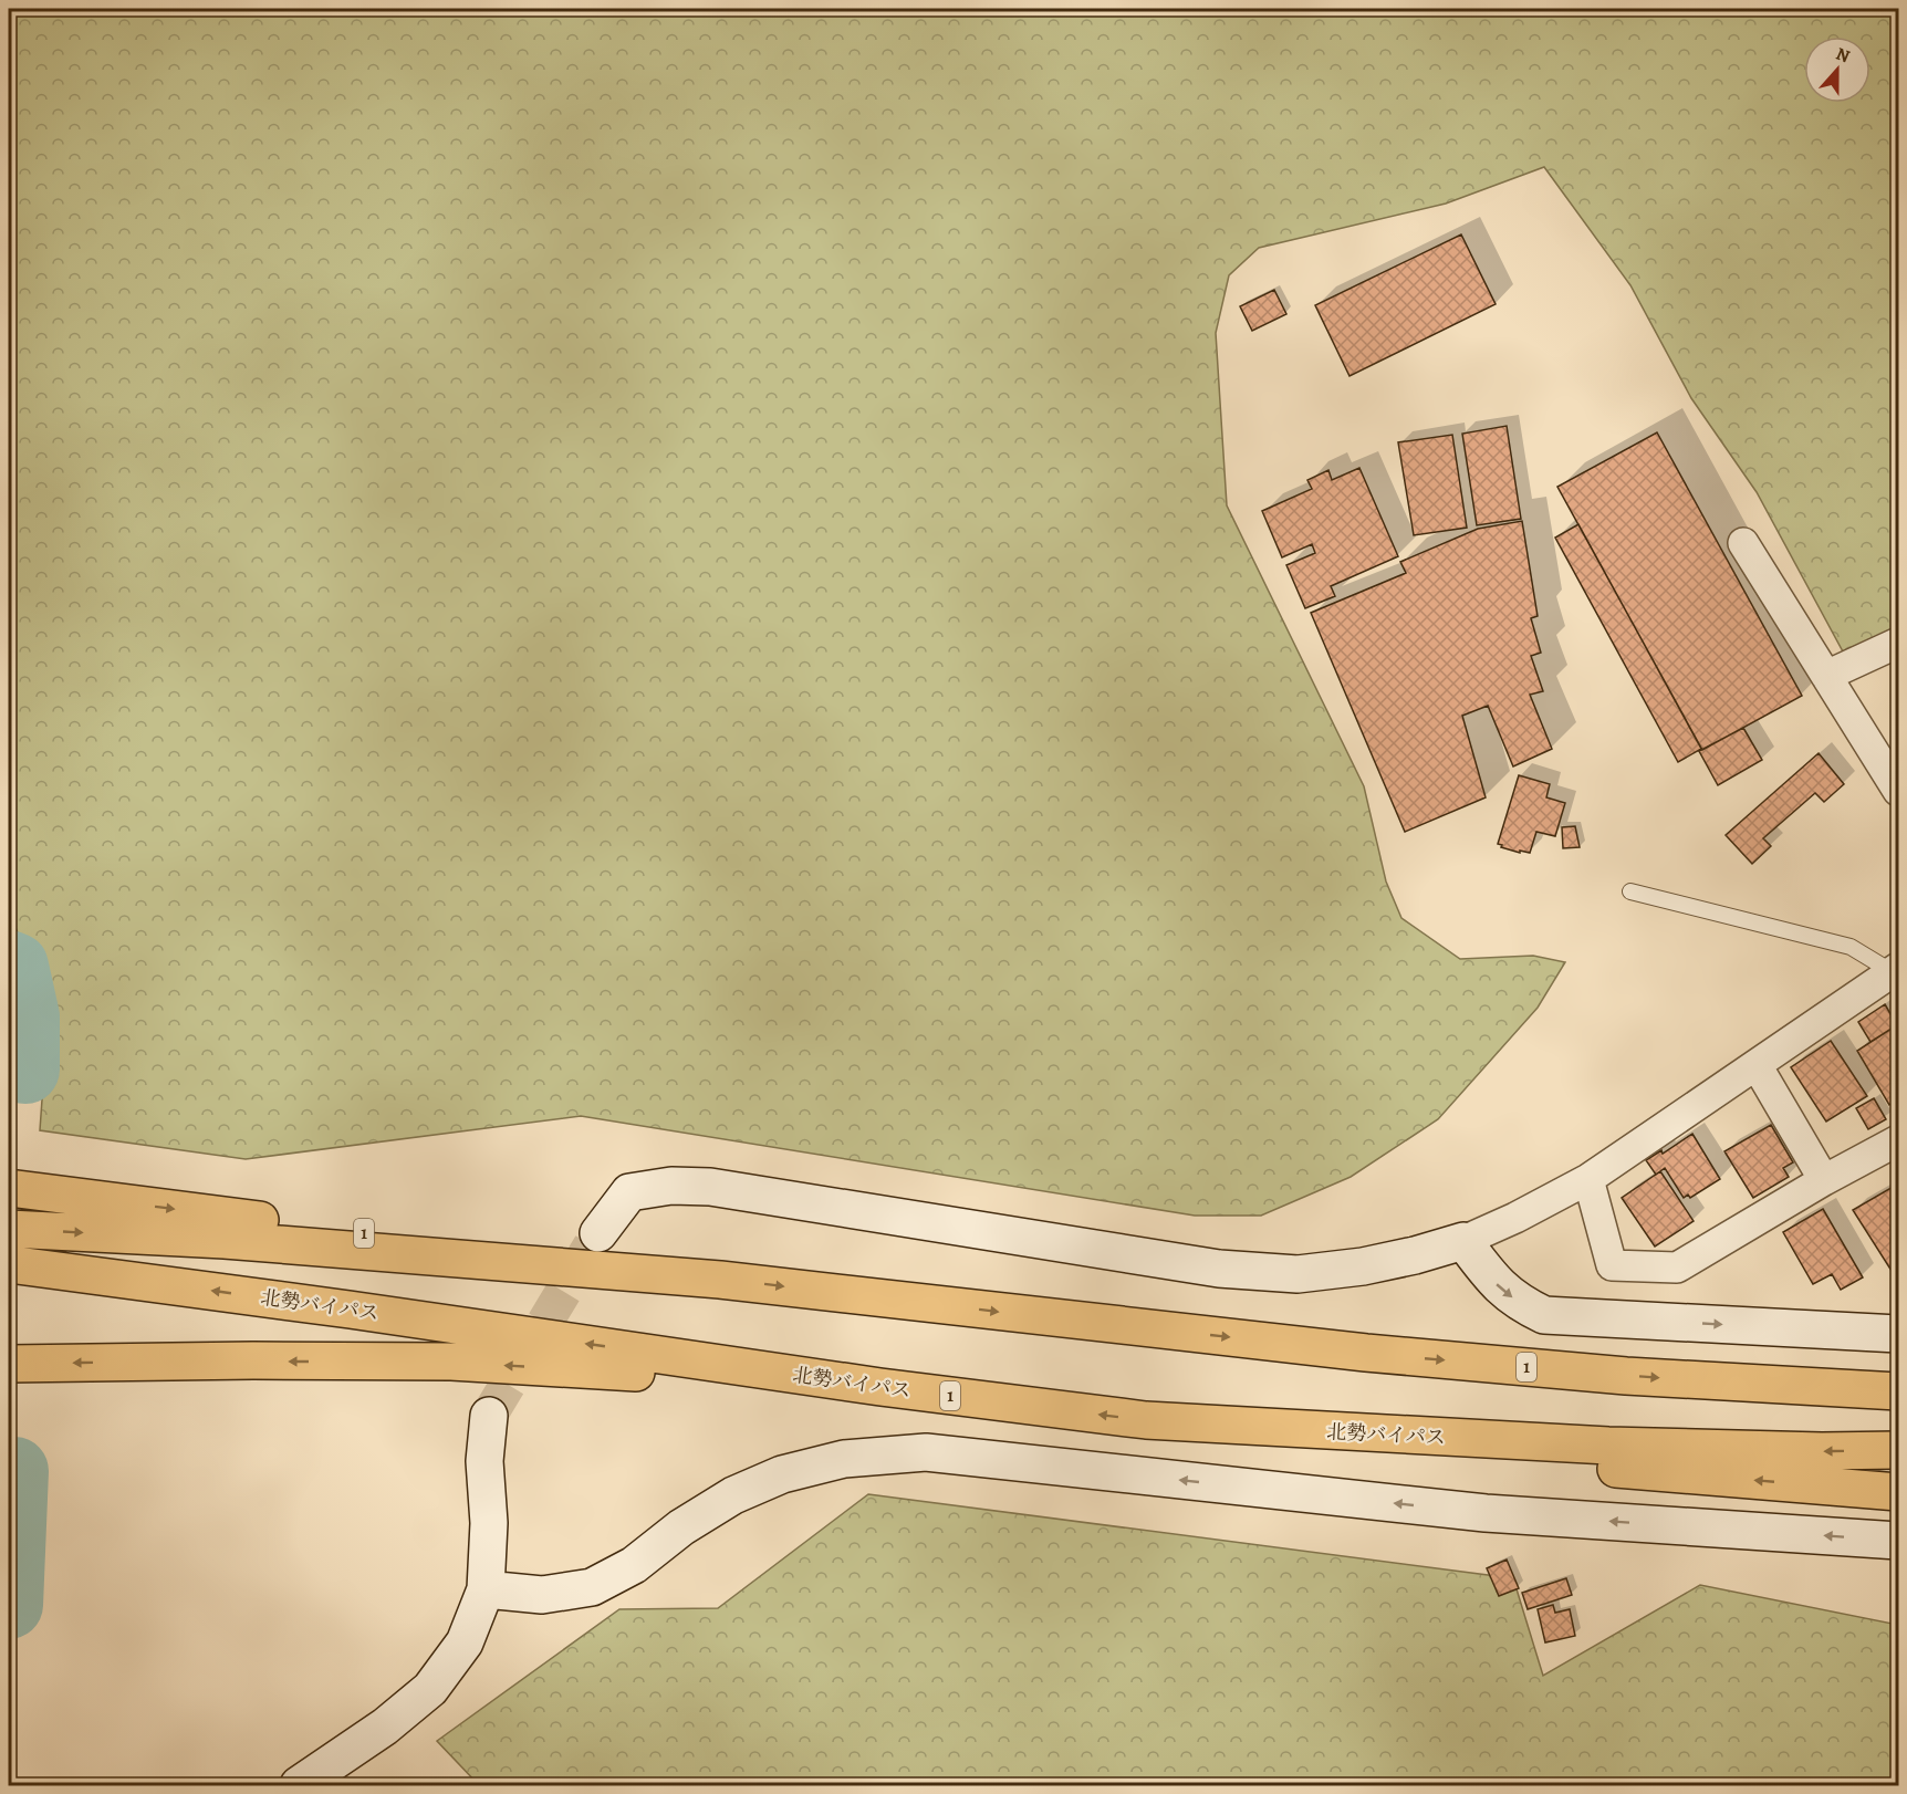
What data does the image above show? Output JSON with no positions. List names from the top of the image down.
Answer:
{
  "streets": {
    "highway": ["1", "北勢バイパス"]
  },
  "crossings": [
    ["1", "北勢バイパス"]
  ],
  "north": "top"
}
